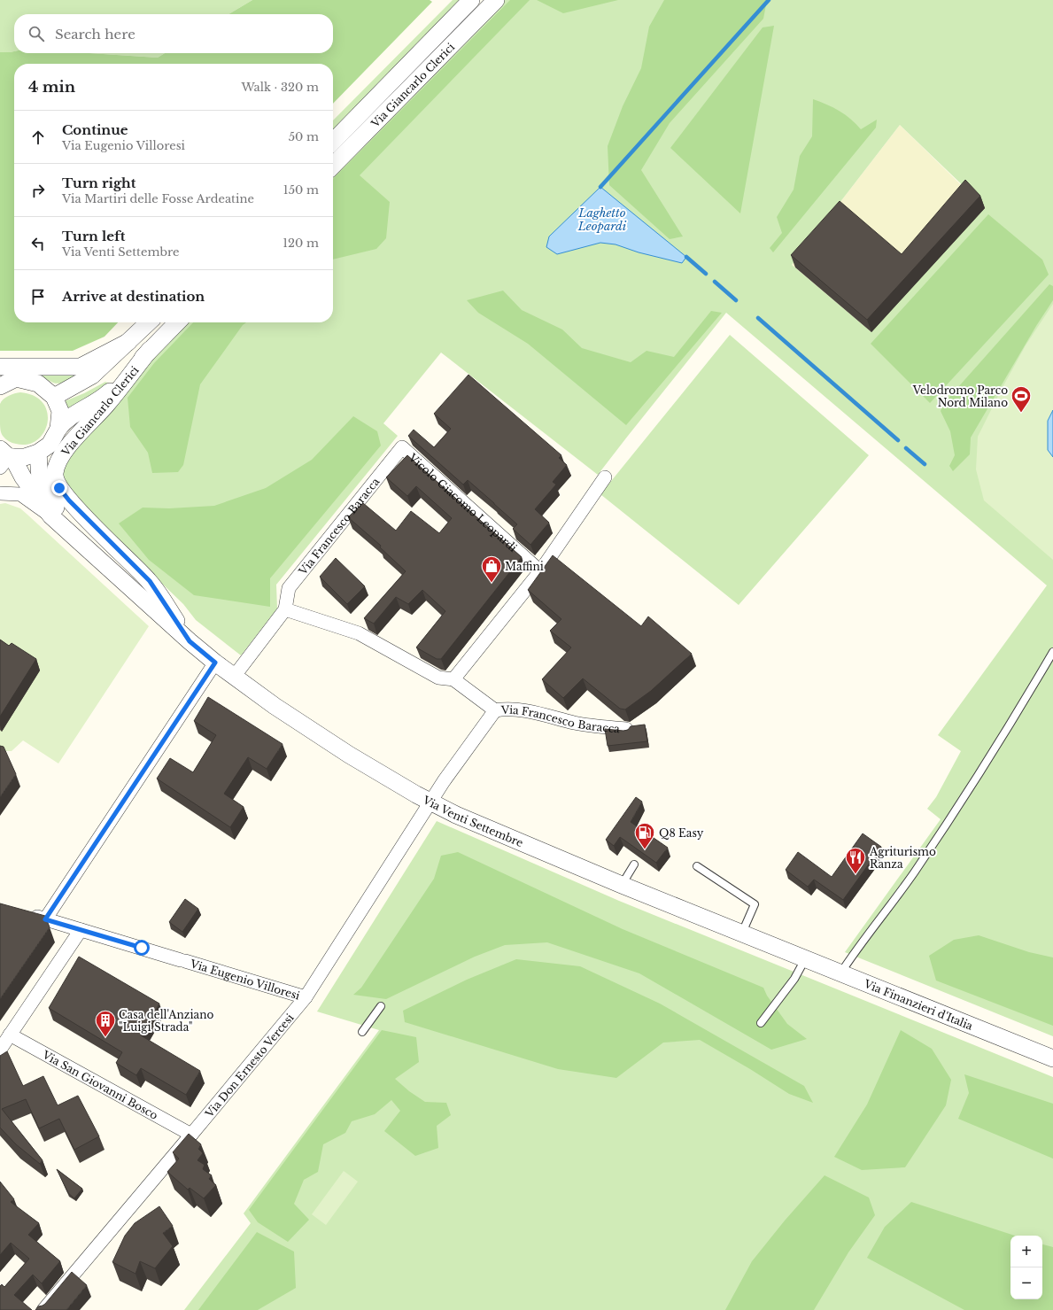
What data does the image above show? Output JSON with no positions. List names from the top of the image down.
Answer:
{
  "streets": {
    "street": [
      "Via Giancarlo Clerici",
      "Vicolo Giacomo Leopardi",
      "Via Francesco Baracca",
      "Via Venti Settembre",
      "Via Eugenio Villoresi",
      "Via Finanzieri d'Italia",
      "Via Don Ernesto Vercesi",
      "Via San Giovanni Bosco"
    ]
  },
  "crossings": [
    ["Via Giancarlo Clerici", "Via Venti Settembre"],
    ["Vicolo Giacomo Leopardi", "Via Francesco Baracca"],
    ["Via Francesco Baracca", "Via Venti Settembre"],
    ["Via Francesco Baracca", "Via Don Ernesto Vercesi"],
    ["Via Venti Settembre", "Via Finanzieri d'Italia"],
    ["Via Venti Settembre", "Via Don Ernesto Vercesi"],
    ["Via Eugenio Villoresi", "Via Don Ernesto Vercesi"],
    ["Via Don Ernesto Vercesi", "Via San Giovanni Bosco"]
  ],
  "water": ["Laghetto Leopardi"],
  "places": {
    "sports": ["Velodromo Parco Nord Milano"],
    "shop": ["Maffini"],
    "fuel station": ["Q8 Easy"],
    "restaurant": ["Agriturismo Ranza"],
    "building": ["Casa dell'Anziano \"Luigi Strada\""]
  },
  "page": {
    "search": "Search here",
    "heading": ["4 min", "Walk · 320 m"],
    "list": [
      ["Continue", "Via Eugenio Villoresi", "50 m"],
      ["Turn right", "Via Martiri delle Fosse Ardeatine", "150 m"],
      ["Turn left", "Via Venti Settembre", "120 m"],
      "Arrive at destination"
    ],
    "map_buttons": ["+", "−"]
  }
}
